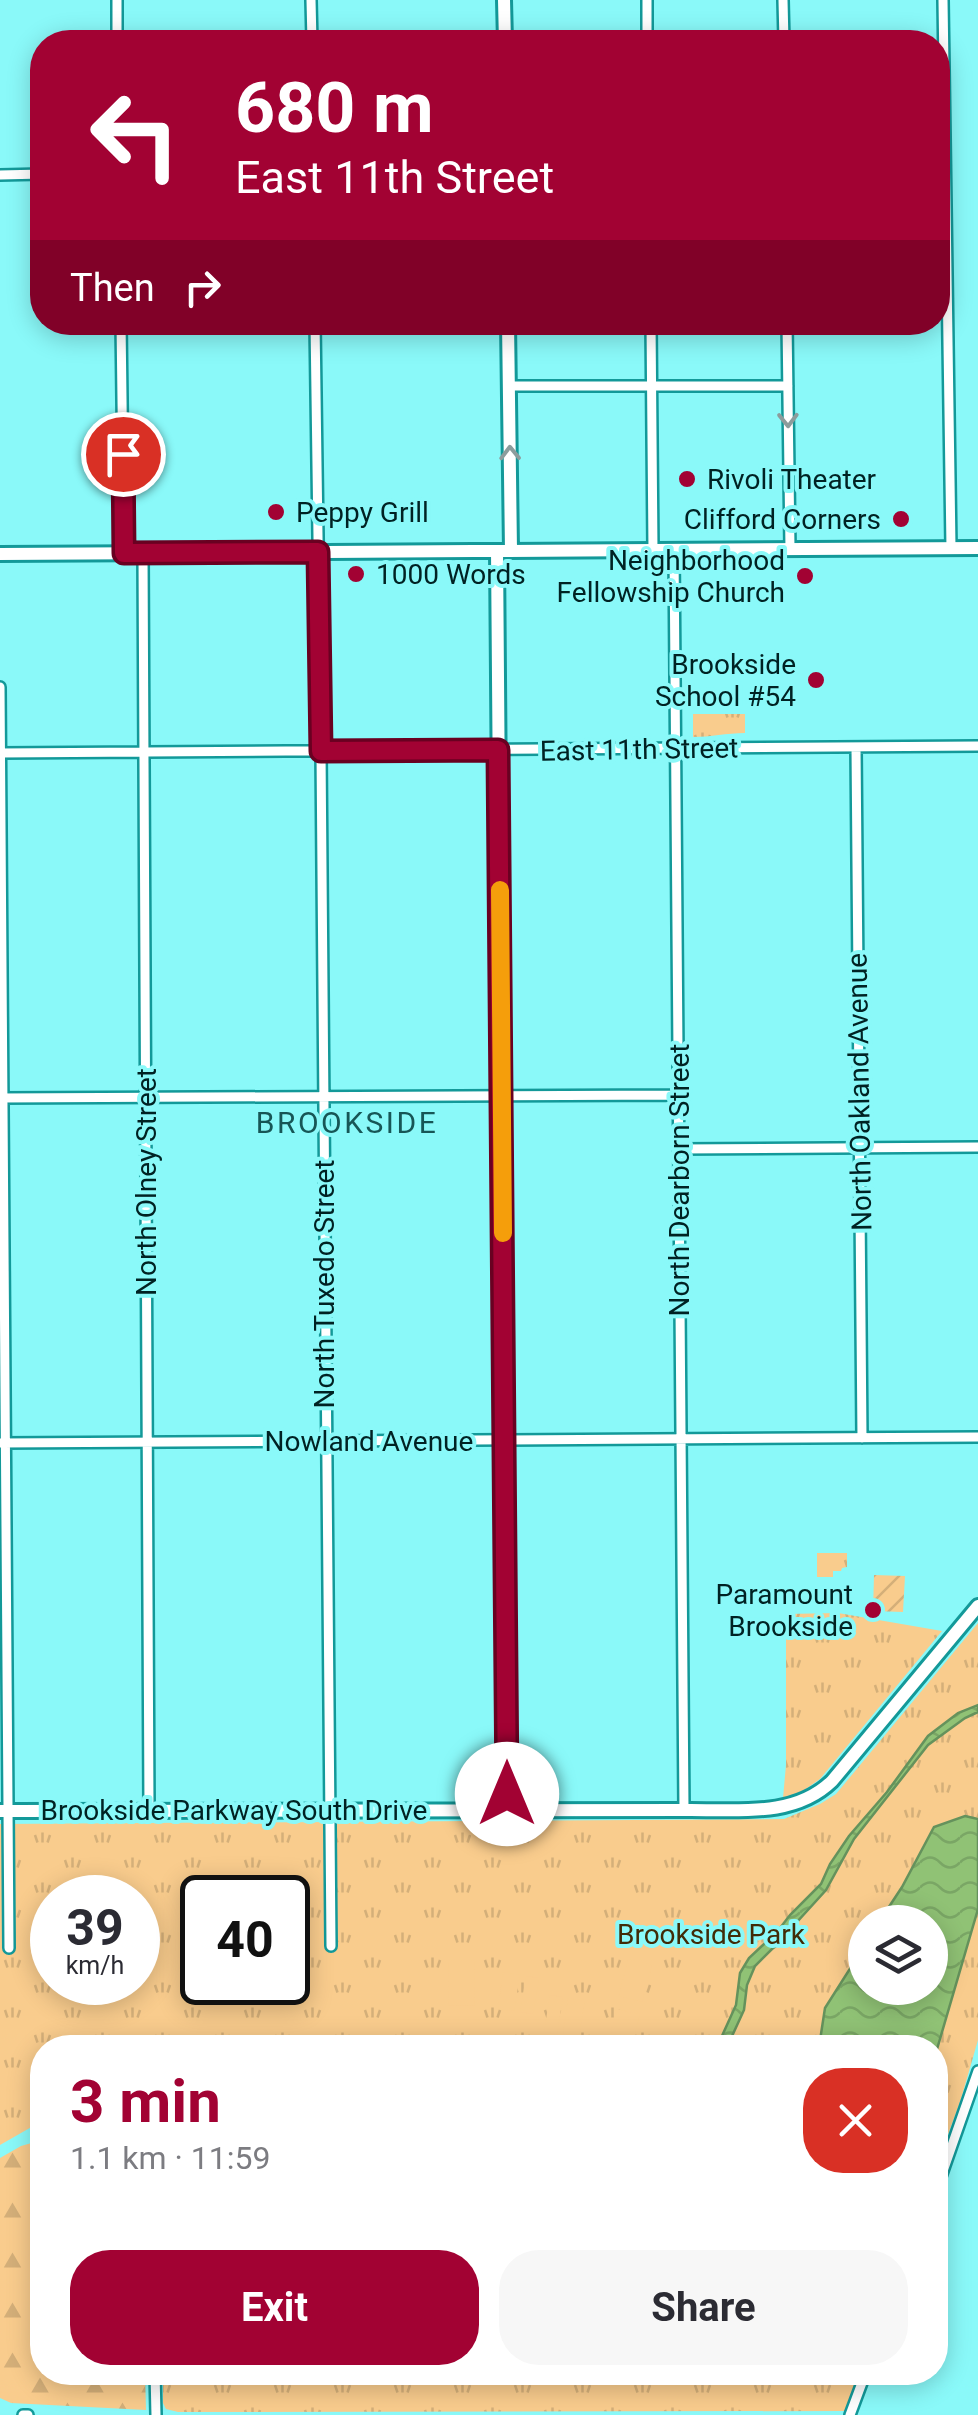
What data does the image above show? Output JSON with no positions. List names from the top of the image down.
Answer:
{
  "streets": {
    "main road": ["Brookside Parkway South Drive"],
    "street": [
      "East 11th Street",
      "North Oakland Avenue",
      "North Dearborn Street",
      "North Olney Street",
      "North Tuxedo Street",
      "Nowland Avenue"
    ]
  },
  "crossings": [
    ["East 11th Street", "North Oakland Avenue"],
    ["East 11th Street", "North Dearborn Street"],
    ["East 11th Street", "North Olney Street"],
    ["East 11th Street", "North Tuxedo Street"],
    ["North Oakland Avenue", "Nowland Avenue"],
    ["North Dearborn Street", "Nowland Avenue"],
    ["North Dearborn Street", "Brookside Parkway South Drive"],
    ["North Olney Street", "Nowland Avenue"],
    ["North Olney Street", "Brookside Parkway South Drive"],
    ["North Tuxedo Street", "Nowland Avenue"],
    ["North Tuxedo Street", "Brookside Parkway South Drive"]
  ],
  "districts": ["BROOKSIDE"],
  "parks": ["Brookside Park"],
  "places": [
    "Rivoli Theater",
    "Peppy Grill",
    "Clifford Corners",
    "1000 Words",
    "Neighborhood Fellowship Church",
    "Brookside School #54",
    "Paramount Brookside"
  ],
  "page": {
    "turn": ["680 m", "East 11th Street"],
    "then": "Then",
    "speed": "39 km/h",
    "limit": "40",
    "heading": ["3 min", "1.1 km · 11:59"],
    "buttons": ["Exit", "Share"]
  }
}
